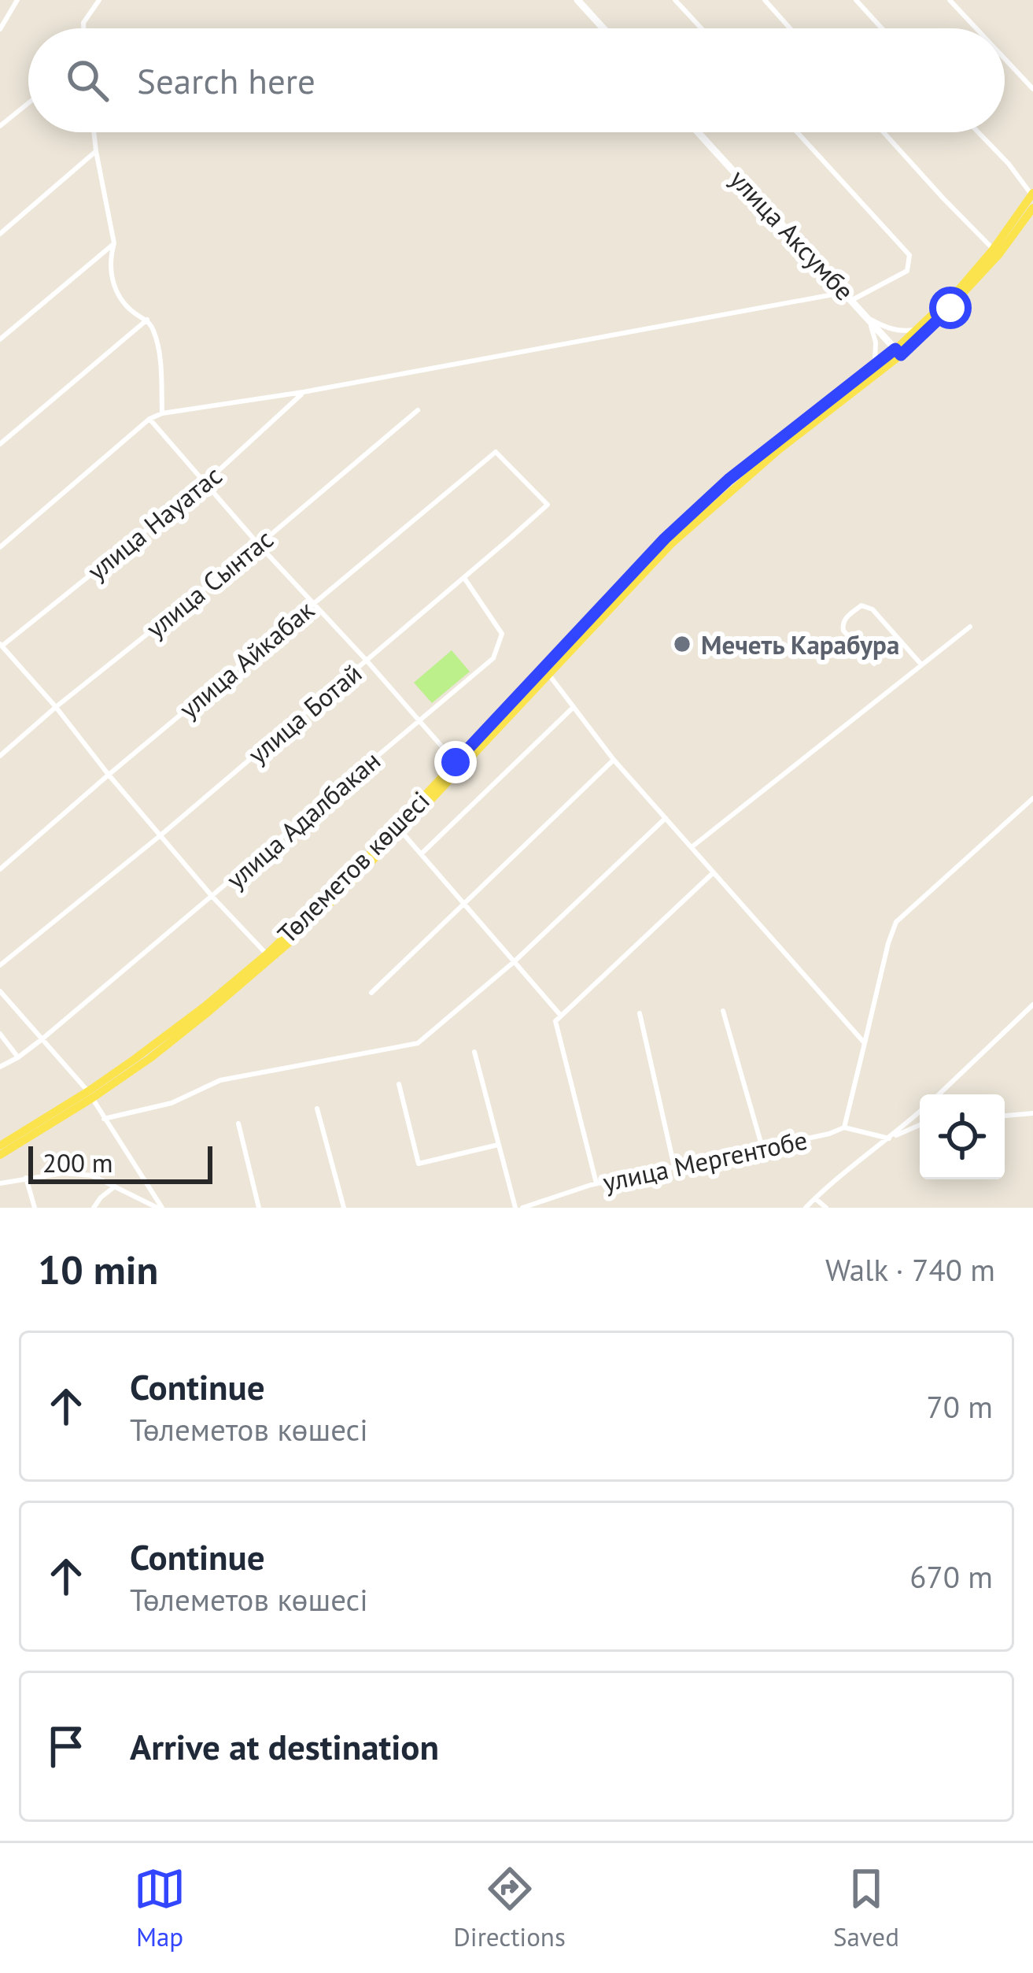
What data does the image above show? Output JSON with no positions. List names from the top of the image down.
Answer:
{
  "streets": {
    "main road": ["улица Аксумбе", "Төлеметов көшесі"],
    "street": [
      "улица Науатас",
      "улица Сынтас",
      "улица Айкабак",
      "улица Ботай",
      "улица Адалбакан",
      "улица Мергентобе"
    ]
  },
  "crossings": [
    ["улица Аксумбе", "Төлеметов көшесі"],
    ["улица Айкабак", "улица Ботай"],
    ["улица Ботай", "улица Адалбакан"]
  ],
  "places": ["Мечеть Карабура"],
  "scale_bar": "200 m",
  "page": {
    "search": "Search here",
    "scale": "200 m",
    "heading": ["10 min", "Walk · 740 m"],
    "list": [
      ["Continue", "Төлеметов көшесі", "70 m"],
      ["Continue", "Төлеметов көшесі", "670 m"],
      "Arrive at destination"
    ],
    "nav": ["Map", "Directions", "Saved"]
  }
}
